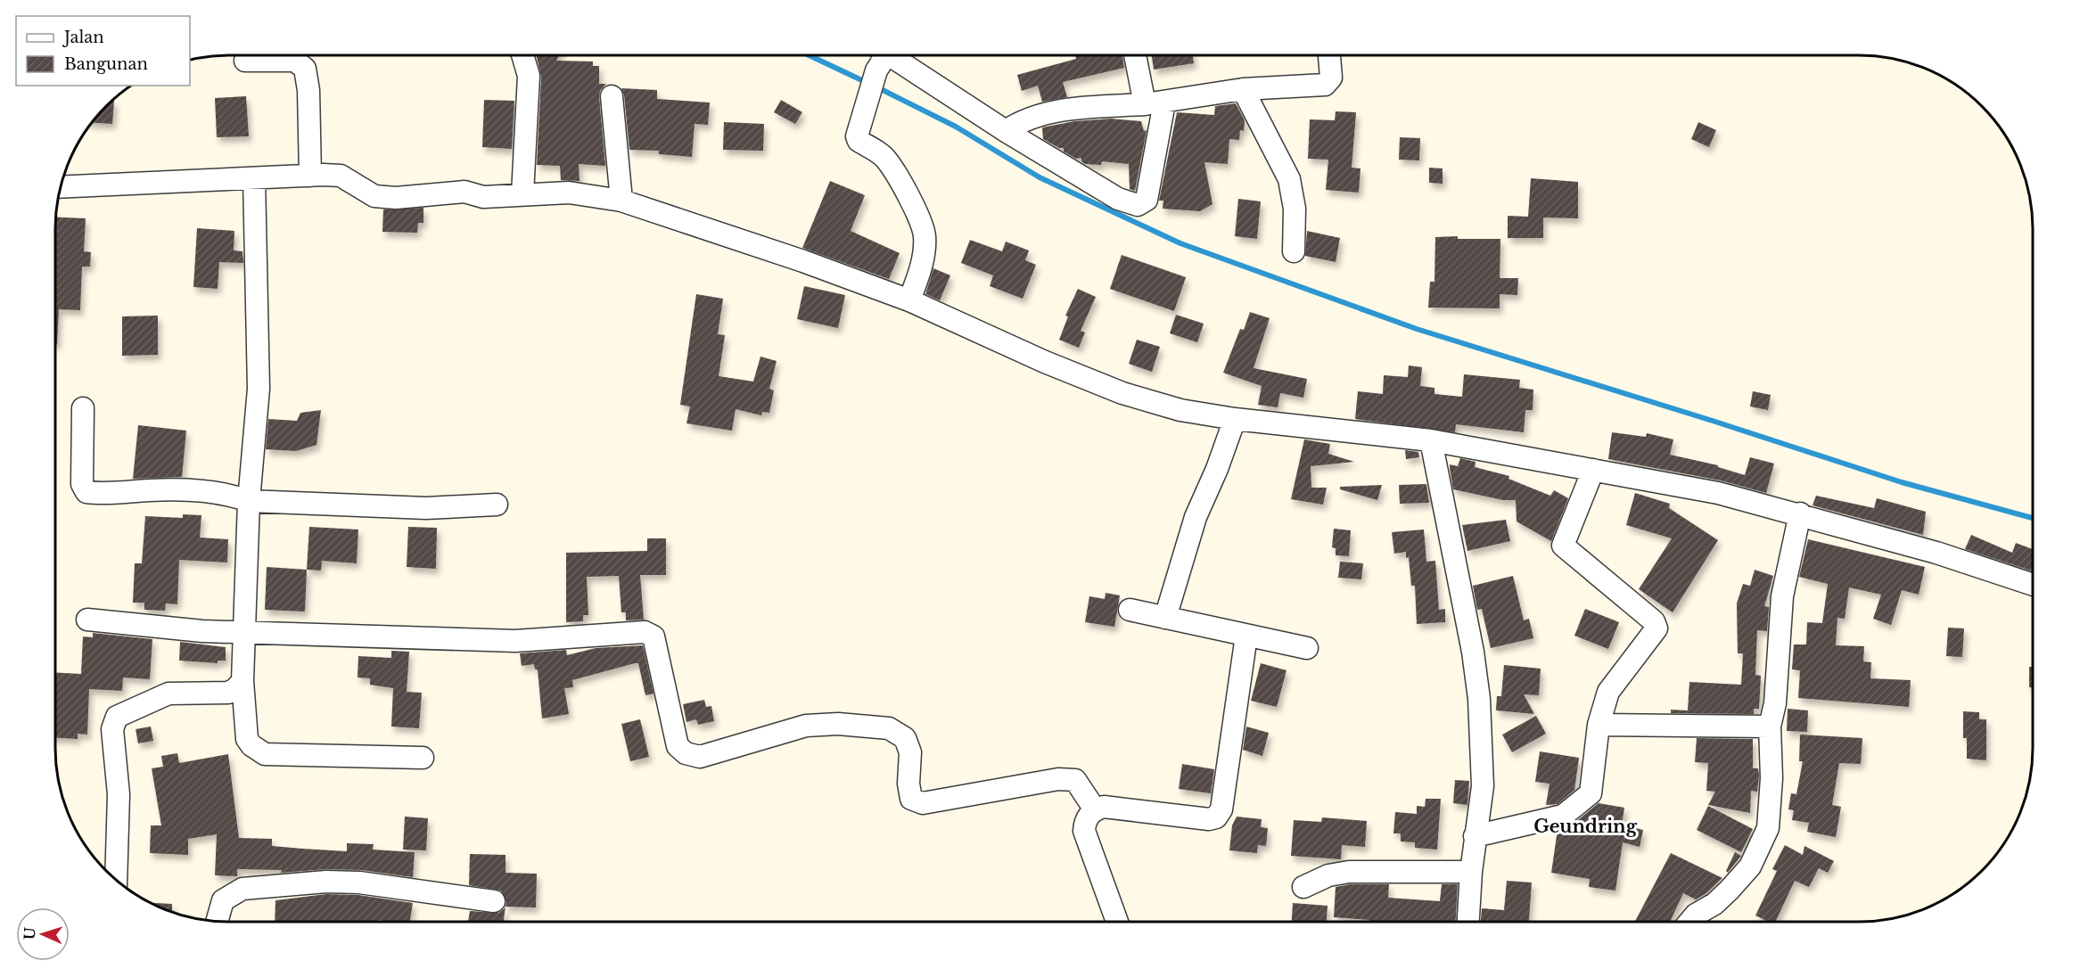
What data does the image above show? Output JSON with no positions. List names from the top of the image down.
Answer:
{
  "districts": ["Geundring"],
  "legend": ["Jalan", "Bangunan"],
  "north": "left"
}
